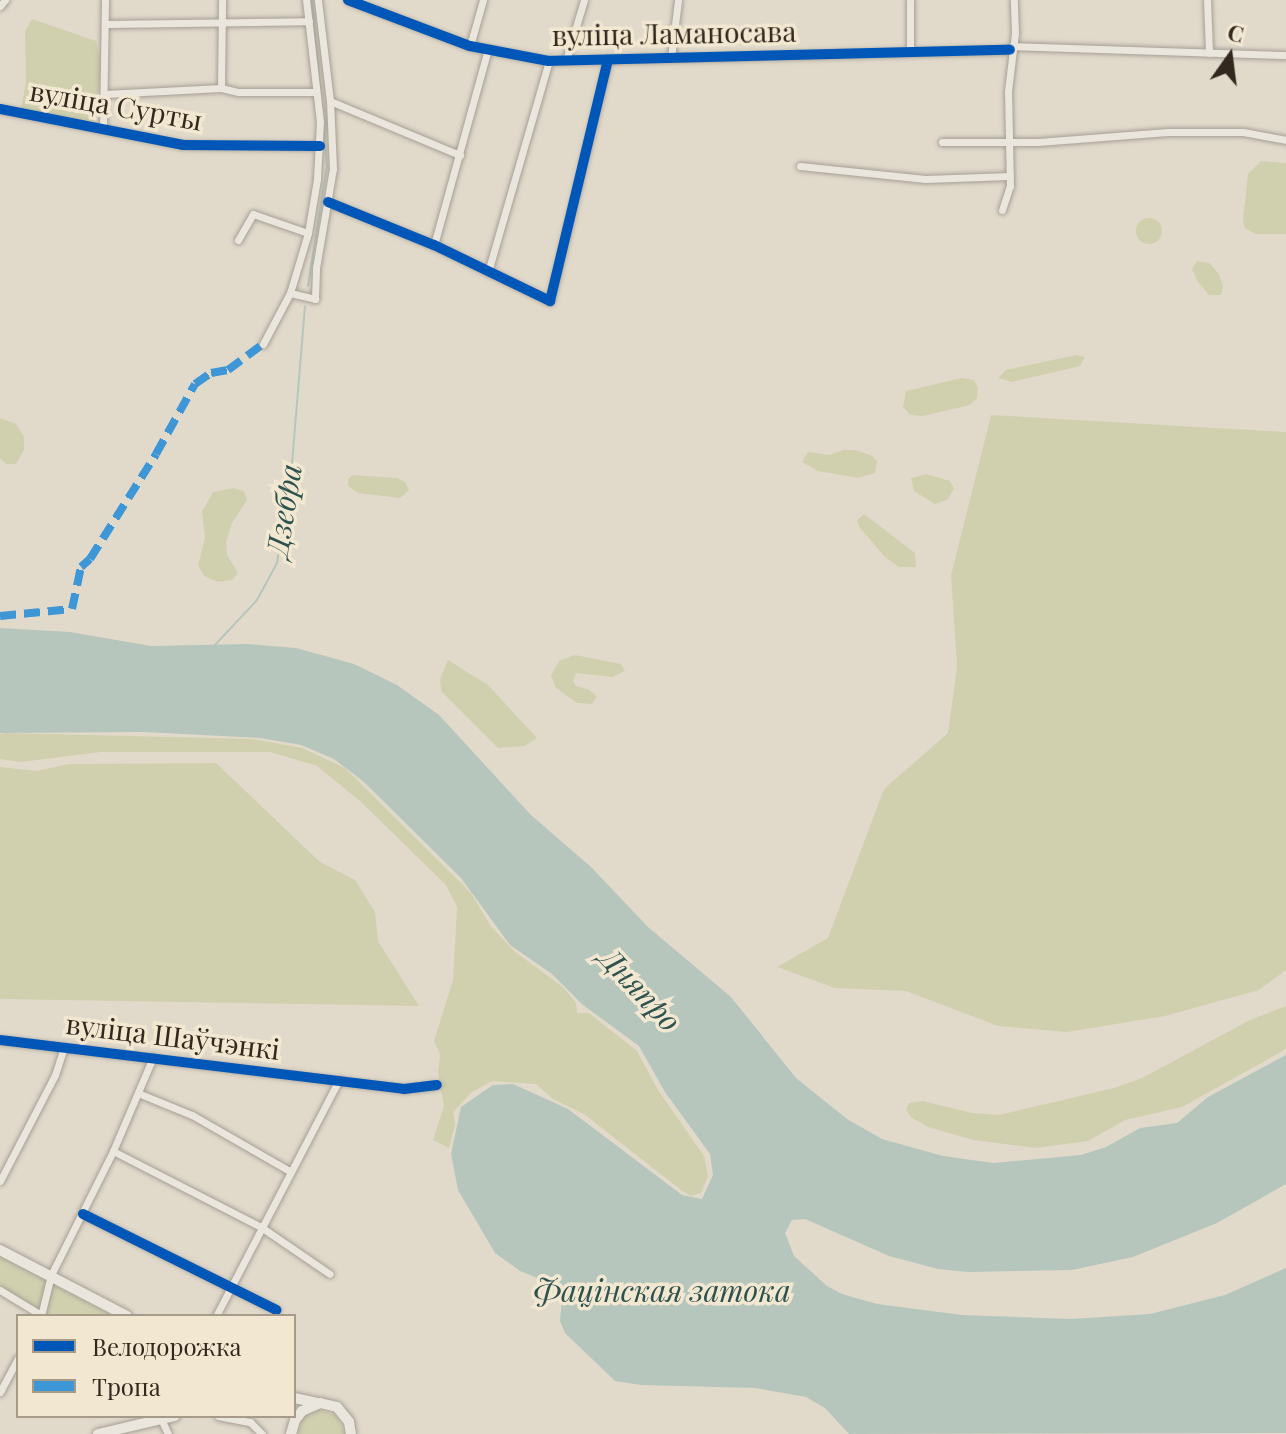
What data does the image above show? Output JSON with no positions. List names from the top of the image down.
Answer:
{
  "streets": {
    "street": ["вуліца Ламаносава", "вуліца Сурты", "вуліца Шаўчэнкі"]
  },
  "water": ["Дзебра", "Дняпро", "Фацінская затока"],
  "legend": ["Велодорожка", "Тропа"],
  "north": "top"
}
